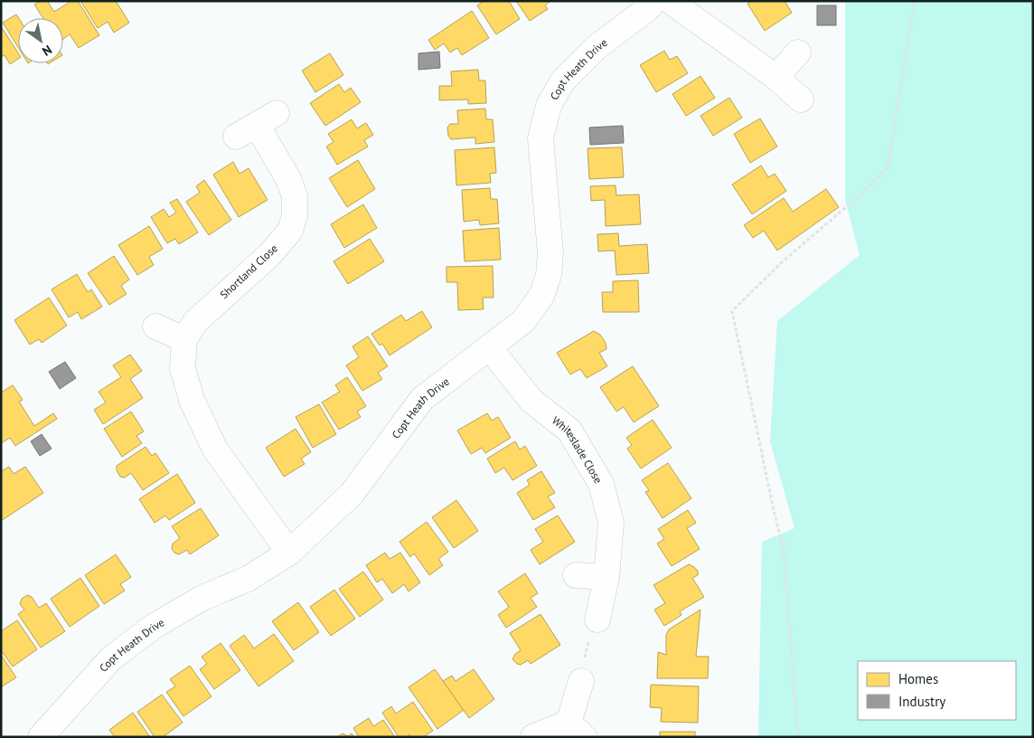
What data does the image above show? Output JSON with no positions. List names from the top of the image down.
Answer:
{
  "streets": {
    "street": ["Copt Heath Drive", "Shortland Close", "Whiteslade Close"]
  },
  "crossings": [
    ["Copt Heath Drive", "Whiteslade Close"]
  ],
  "legend": ["Homes", "Industry"],
  "north": "bottom right"
}
